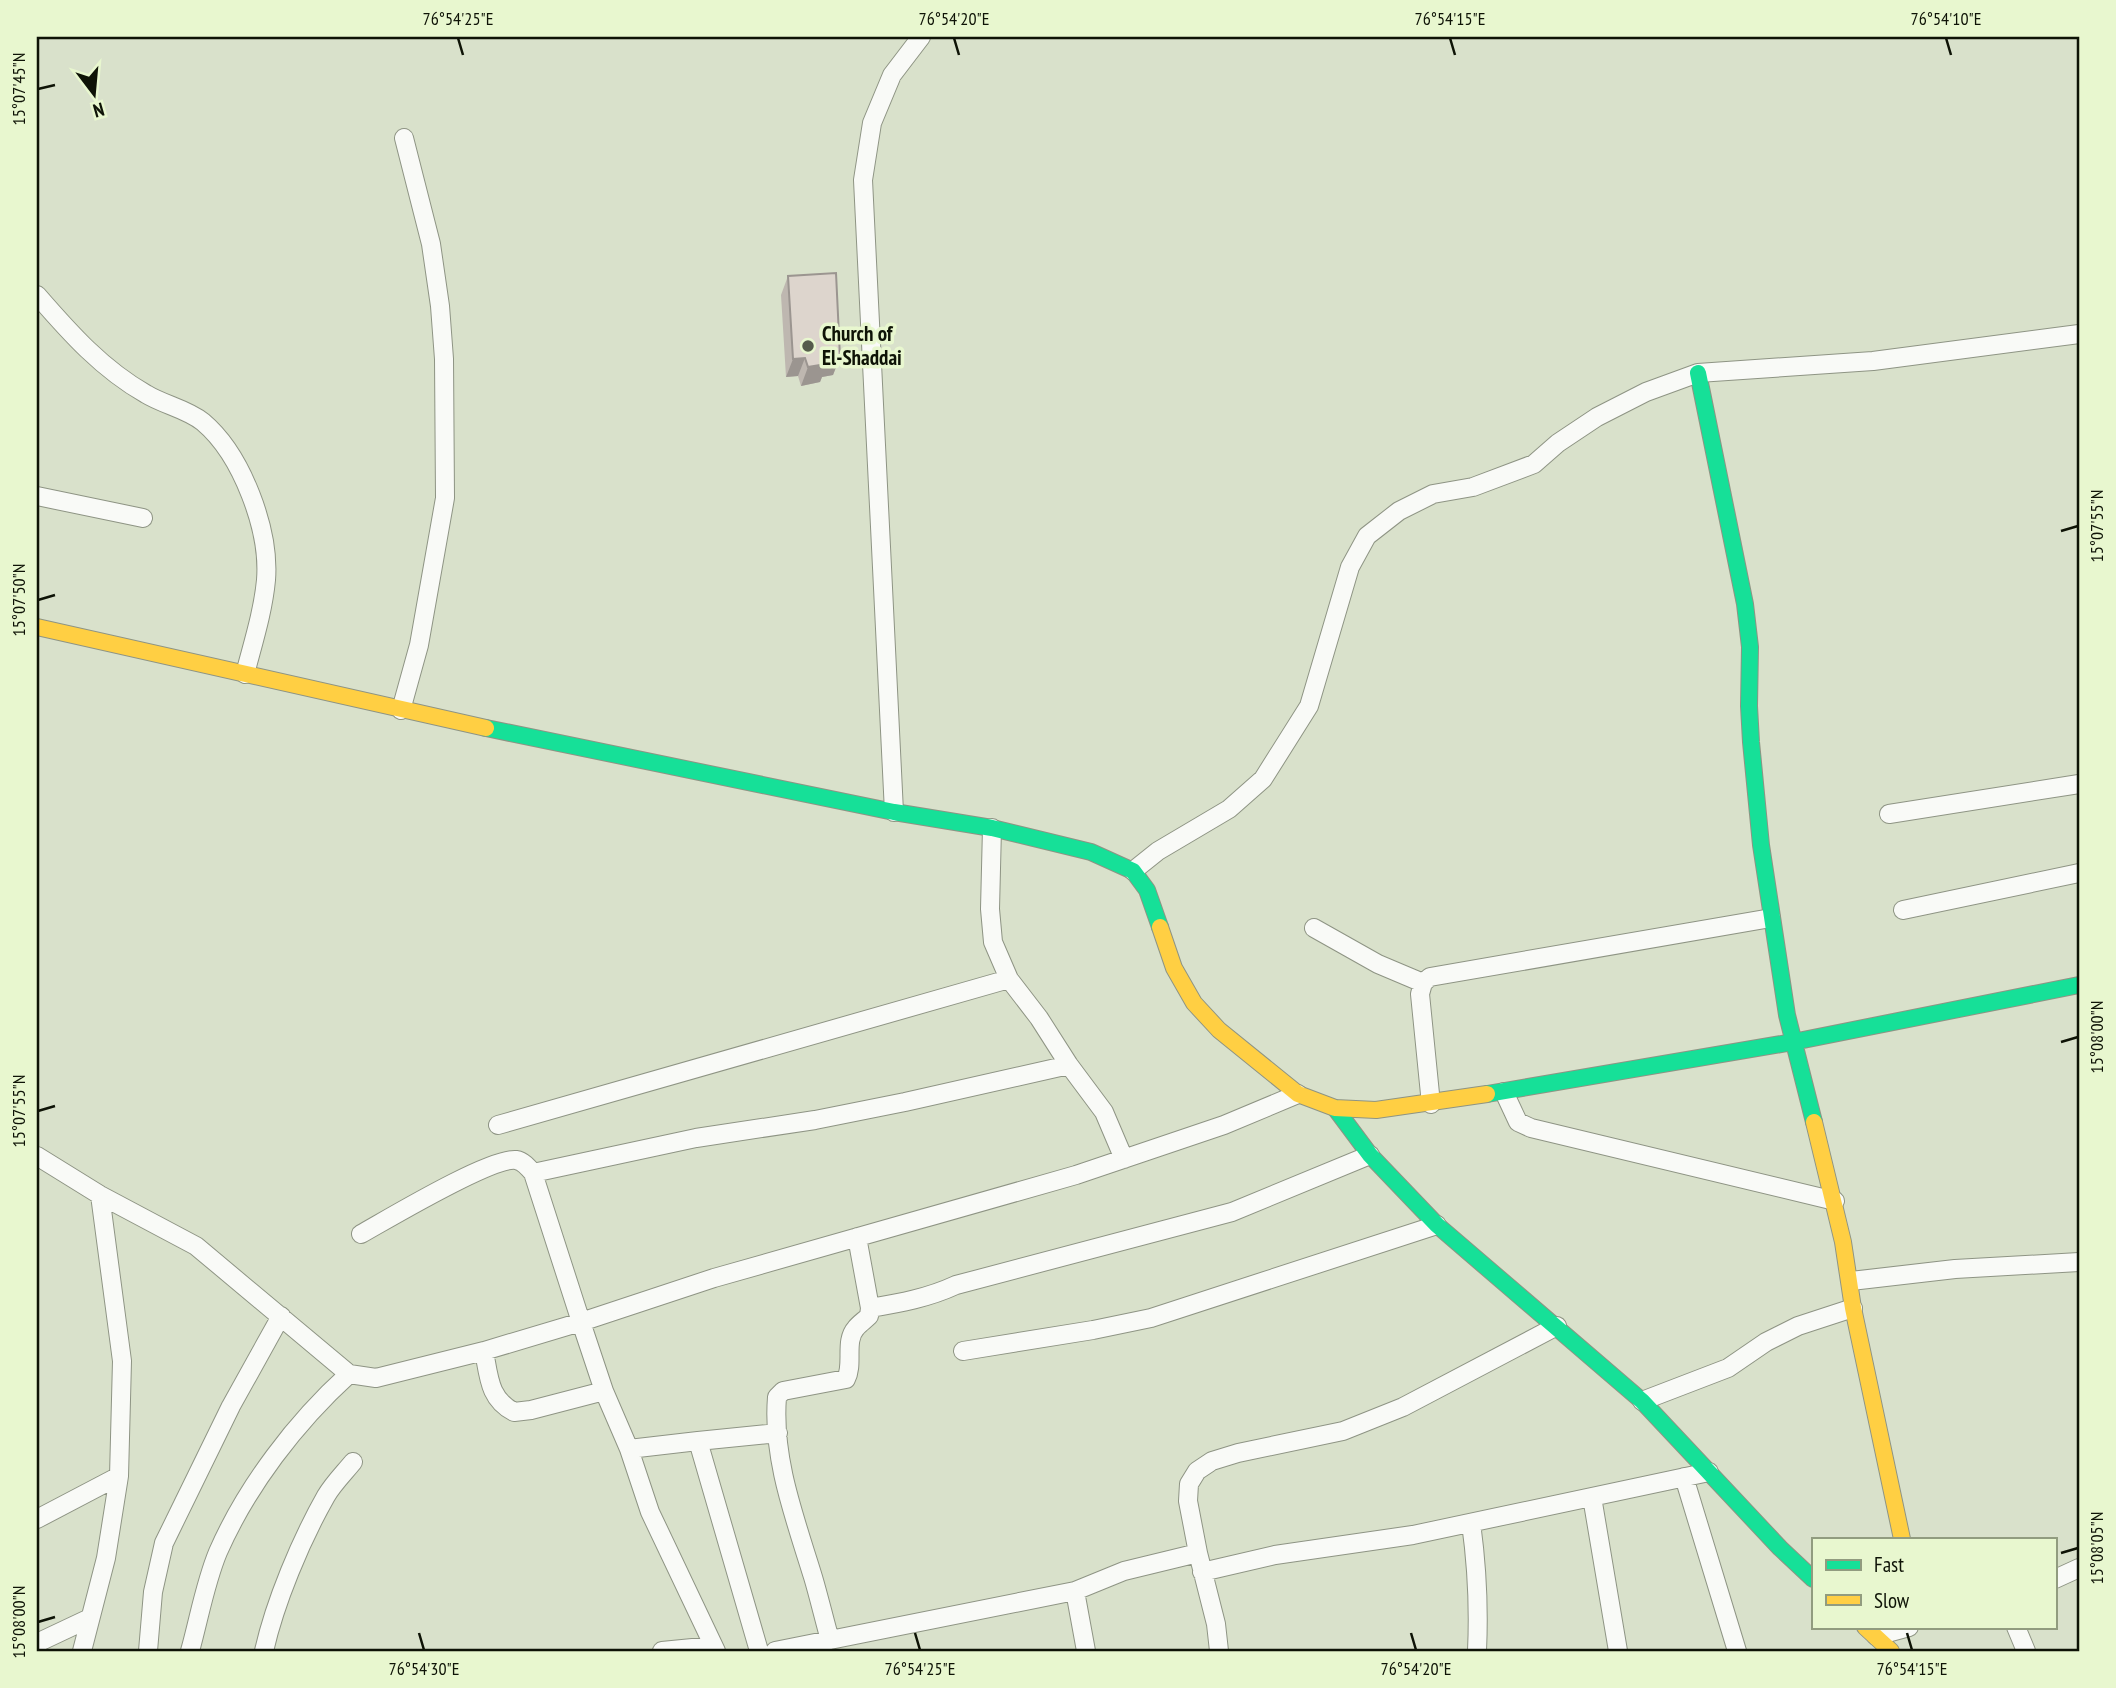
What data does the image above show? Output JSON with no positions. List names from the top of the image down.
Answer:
{
  "places": ["Church of El-Shaddai"],
  "legend": ["Fast", "Slow"],
  "north": "bottom",
  "coordinates": [
    "76°54'25\"E",
    "76°54'20\"E",
    "76°54'15\"E",
    "76°54'10\"E",
    "15°07'45\"N",
    "15°07'55\"N",
    "15°07'50\"N",
    "15°08'00\"N",
    "15°08'05\"N",
    "76°54'30\"E"
  ]
}
